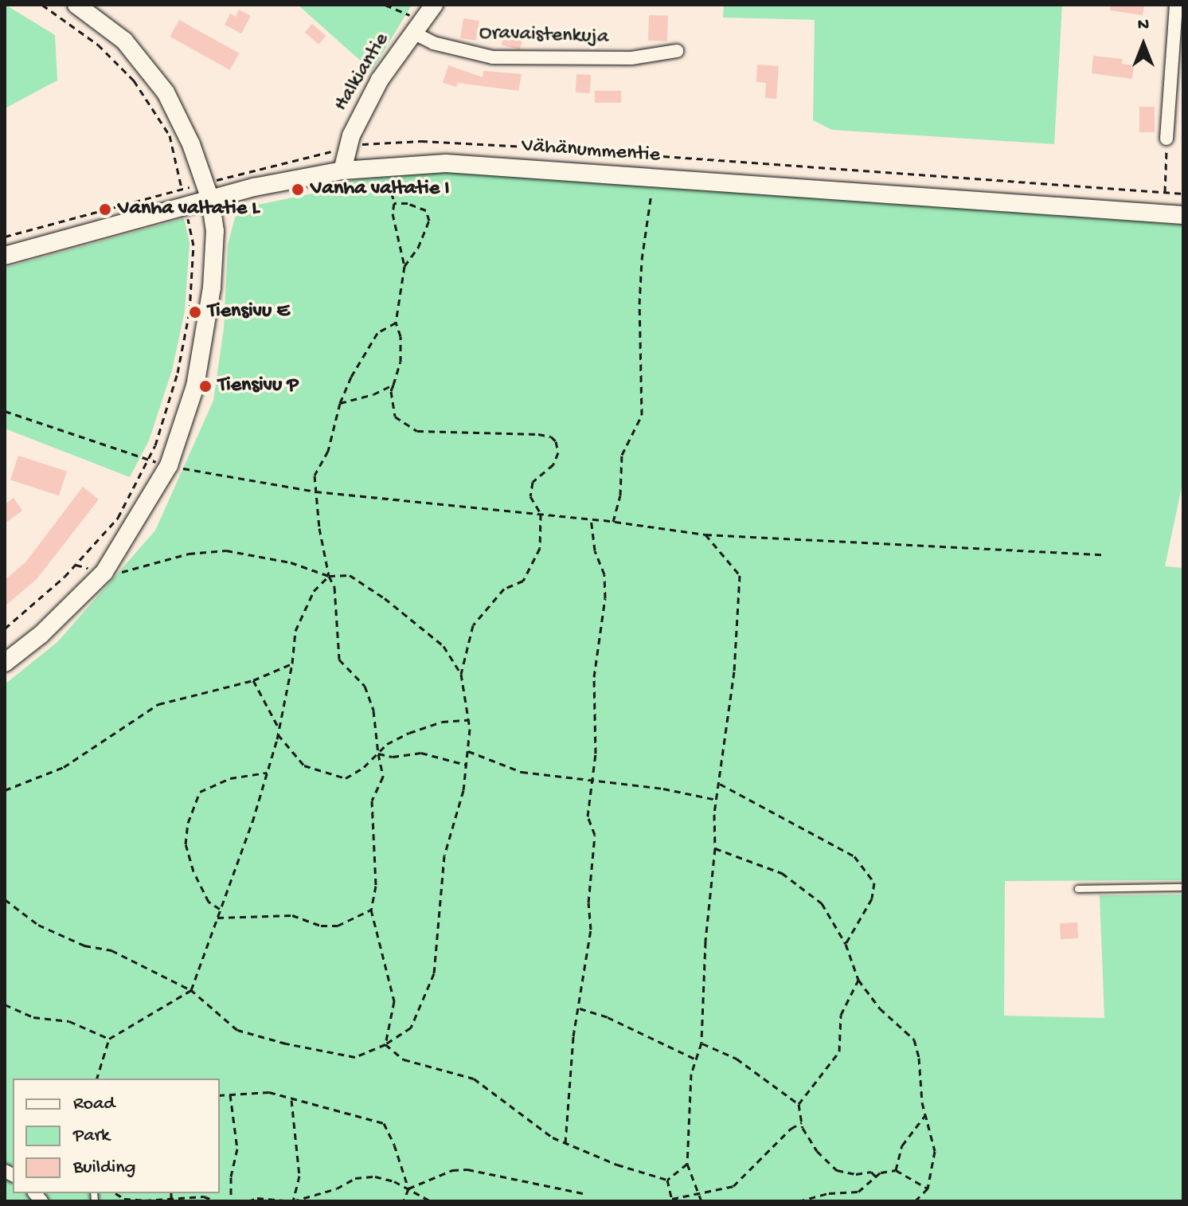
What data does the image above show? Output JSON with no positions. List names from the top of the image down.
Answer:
{
  "streets": {
    "main road": ["Halkiantie", "Vähänummentie"],
    "street": ["Oravaistenkuja"]
  },
  "crossings": [
    ["Oravaistenkuja", "Halkiantie"],
    ["Halkiantie", "Vähänummentie"]
  ],
  "places": [
    "Vanha valtatie I",
    "Vanha valtatie L",
    "Tiensivu E",
    "Tiensivu P"
  ],
  "legend": ["Road", "Park", "Building"],
  "north": "top"
}
